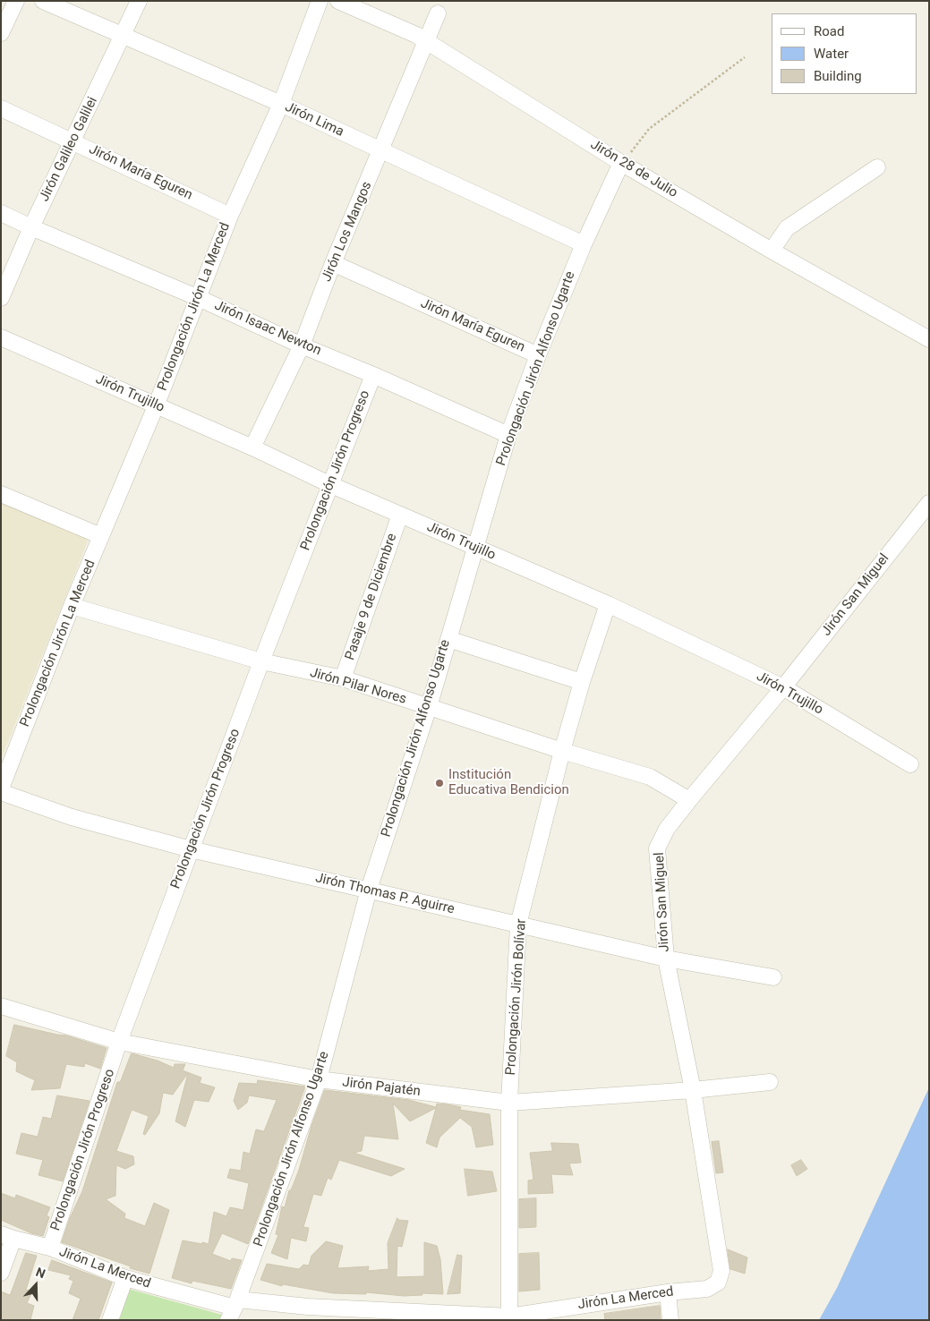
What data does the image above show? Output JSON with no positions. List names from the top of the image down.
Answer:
{
  "streets": {
    "street": [
      "Jirón Lima",
      "Jirón Galileo Galilei",
      "Jirón 28 de Julio",
      "Jirón María Eguren",
      "Jirón Los Mangos",
      "Prolongación Jirón La Merced",
      "Jirón Isaac Newton",
      "Prolongación Jirón Alfonso Ugarte",
      "Jirón Trujillo",
      "Prolongación Jirón Progreso",
      "Jirón San Miguel",
      "Pasaje 9 de Diciembre",
      "Jirón Pilar Nores",
      "Jirón Thomas P. Aguirre",
      "Prolongación Jirón Bolívar",
      "Jirón Pajatén",
      "Jirón La Merced"
    ]
  },
  "crossings": [
    ["Jirón Lima", "Jirón Galileo Galilei"],
    ["Jirón Lima", "Jirón Los Mangos"],
    ["Jirón Lima", "Prolongación Jirón La Merced"],
    ["Jirón Lima", "Prolongación Jirón Alfonso Ugarte"],
    ["Jirón Galileo Galilei", "Jirón María Eguren"],
    ["Jirón Galileo Galilei", "Jirón Isaac Newton"],
    ["Jirón 28 de Julio", "Jirón Los Mangos"],
    ["Jirón 28 de Julio", "Prolongación Jirón Alfonso Ugarte"],
    ["Jirón María Eguren", "Jirón Los Mangos"],
    ["Jirón María Eguren", "Prolongación Jirón La Merced"],
    ["Jirón María Eguren", "Prolongación Jirón Alfonso Ugarte"],
    ["Jirón Los Mangos", "Jirón Isaac Newton"],
    ["Jirón Los Mangos", "Jirón Trujillo"],
    ["Prolongación Jirón La Merced", "Jirón Isaac Newton"],
    ["Prolongación Jirón La Merced", "Jirón Trujillo"],
    ["Prolongación Jirón La Merced", "Jirón Pilar Nores"],
    ["Jirón Isaac Newton", "Prolongación Jirón Alfonso Ugarte"],
    ["Jirón Isaac Newton", "Prolongación Jirón Progreso"],
    ["Prolongación Jirón Alfonso Ugarte", "Jirón Trujillo"],
    ["Prolongación Jirón Alfonso Ugarte", "Jirón Pilar Nores"],
    ["Prolongación Jirón Alfonso Ugarte", "Jirón Thomas P. Aguirre"],
    ["Prolongación Jirón Alfonso Ugarte", "Jirón Pajatén"],
    ["Prolongación Jirón Alfonso Ugarte", "Jirón La Merced"],
    ["Jirón Trujillo", "Prolongación Jirón Progreso"],
    ["Jirón Trujillo", "Jirón San Miguel"],
    ["Jirón Trujillo", "Pasaje 9 de Diciembre"],
    ["Jirón Trujillo", "Prolongación Jirón Bolívar"],
    ["Prolongación Jirón Progreso", "Jirón Pilar Nores"],
    ["Prolongación Jirón Progreso", "Jirón Thomas P. Aguirre"],
    ["Prolongación Jirón Progreso", "Jirón Pajatén"],
    ["Prolongación Jirón Progreso", "Jirón La Merced"],
    ["Jirón San Miguel", "Jirón Pilar Nores"],
    ["Jirón San Miguel", "Jirón Thomas P. Aguirre"],
    ["Jirón San Miguel", "Jirón Pajatén"],
    ["Jirón San Miguel", "Jirón La Merced"],
    ["Pasaje 9 de Diciembre", "Jirón Pilar Nores"],
    ["Jirón Pilar Nores", "Prolongación Jirón Bolívar"],
    ["Jirón Thomas P. Aguirre", "Prolongación Jirón Bolívar"],
    ["Prolongación Jirón Bolívar", "Jirón Pajatén"],
    ["Prolongación Jirón Bolívar", "Jirón La Merced"]
  ],
  "places": ["Institución Educativa Bendicion"],
  "legend": ["Road", "Water", "Building"],
  "north": "top"
}
